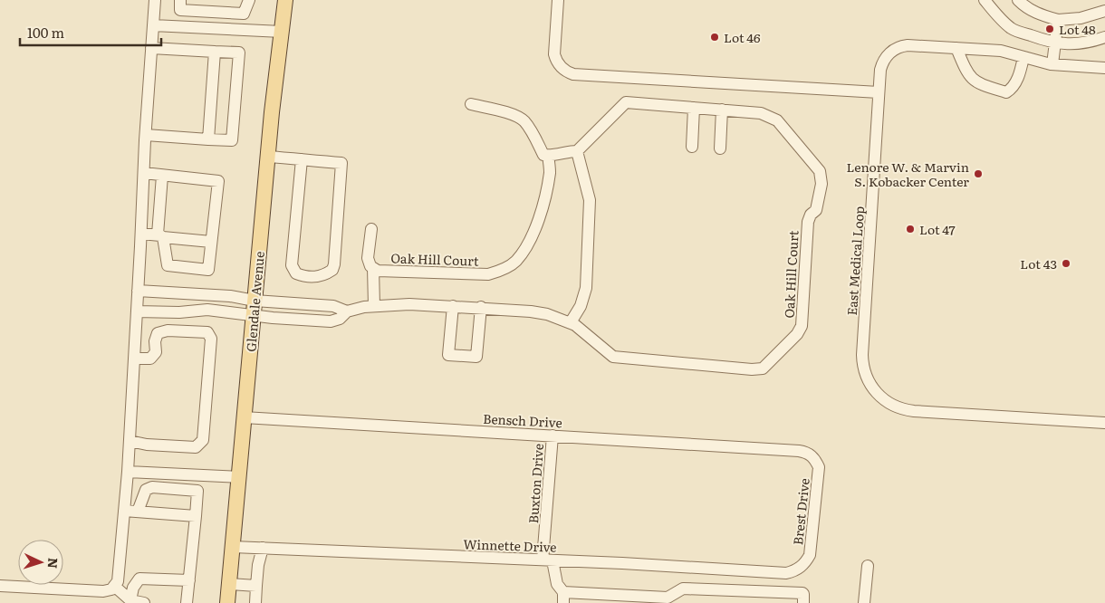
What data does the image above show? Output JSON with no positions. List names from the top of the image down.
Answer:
{
  "streets": {
    "main road": ["Glendale Avenue"],
    "street": [
      "Oak Hill Court",
      "East Medical Loop",
      "Bensch Drive",
      "Buxton Drive",
      "Brest Drive",
      "Winnette Drive"
    ]
  },
  "crossings": [
    ["Oak Hill Court", "Glendale Avenue"],
    ["Glendale Avenue", "Bensch Drive"],
    ["Glendale Avenue", "Winnette Drive"],
    ["Bensch Drive", "Buxton Drive"],
    ["Bensch Drive", "Brest Drive"],
    ["Buxton Drive", "Winnette Drive"],
    ["Brest Drive", "Winnette Drive"]
  ],
  "places": [
    "Lot 48",
    "Lot 46",
    "Lenore W. & Marvin S. Kobacker Center",
    "Lot 47",
    "Lot 43"
  ],
  "scale_bar": "100 m",
  "north": "right"
}
